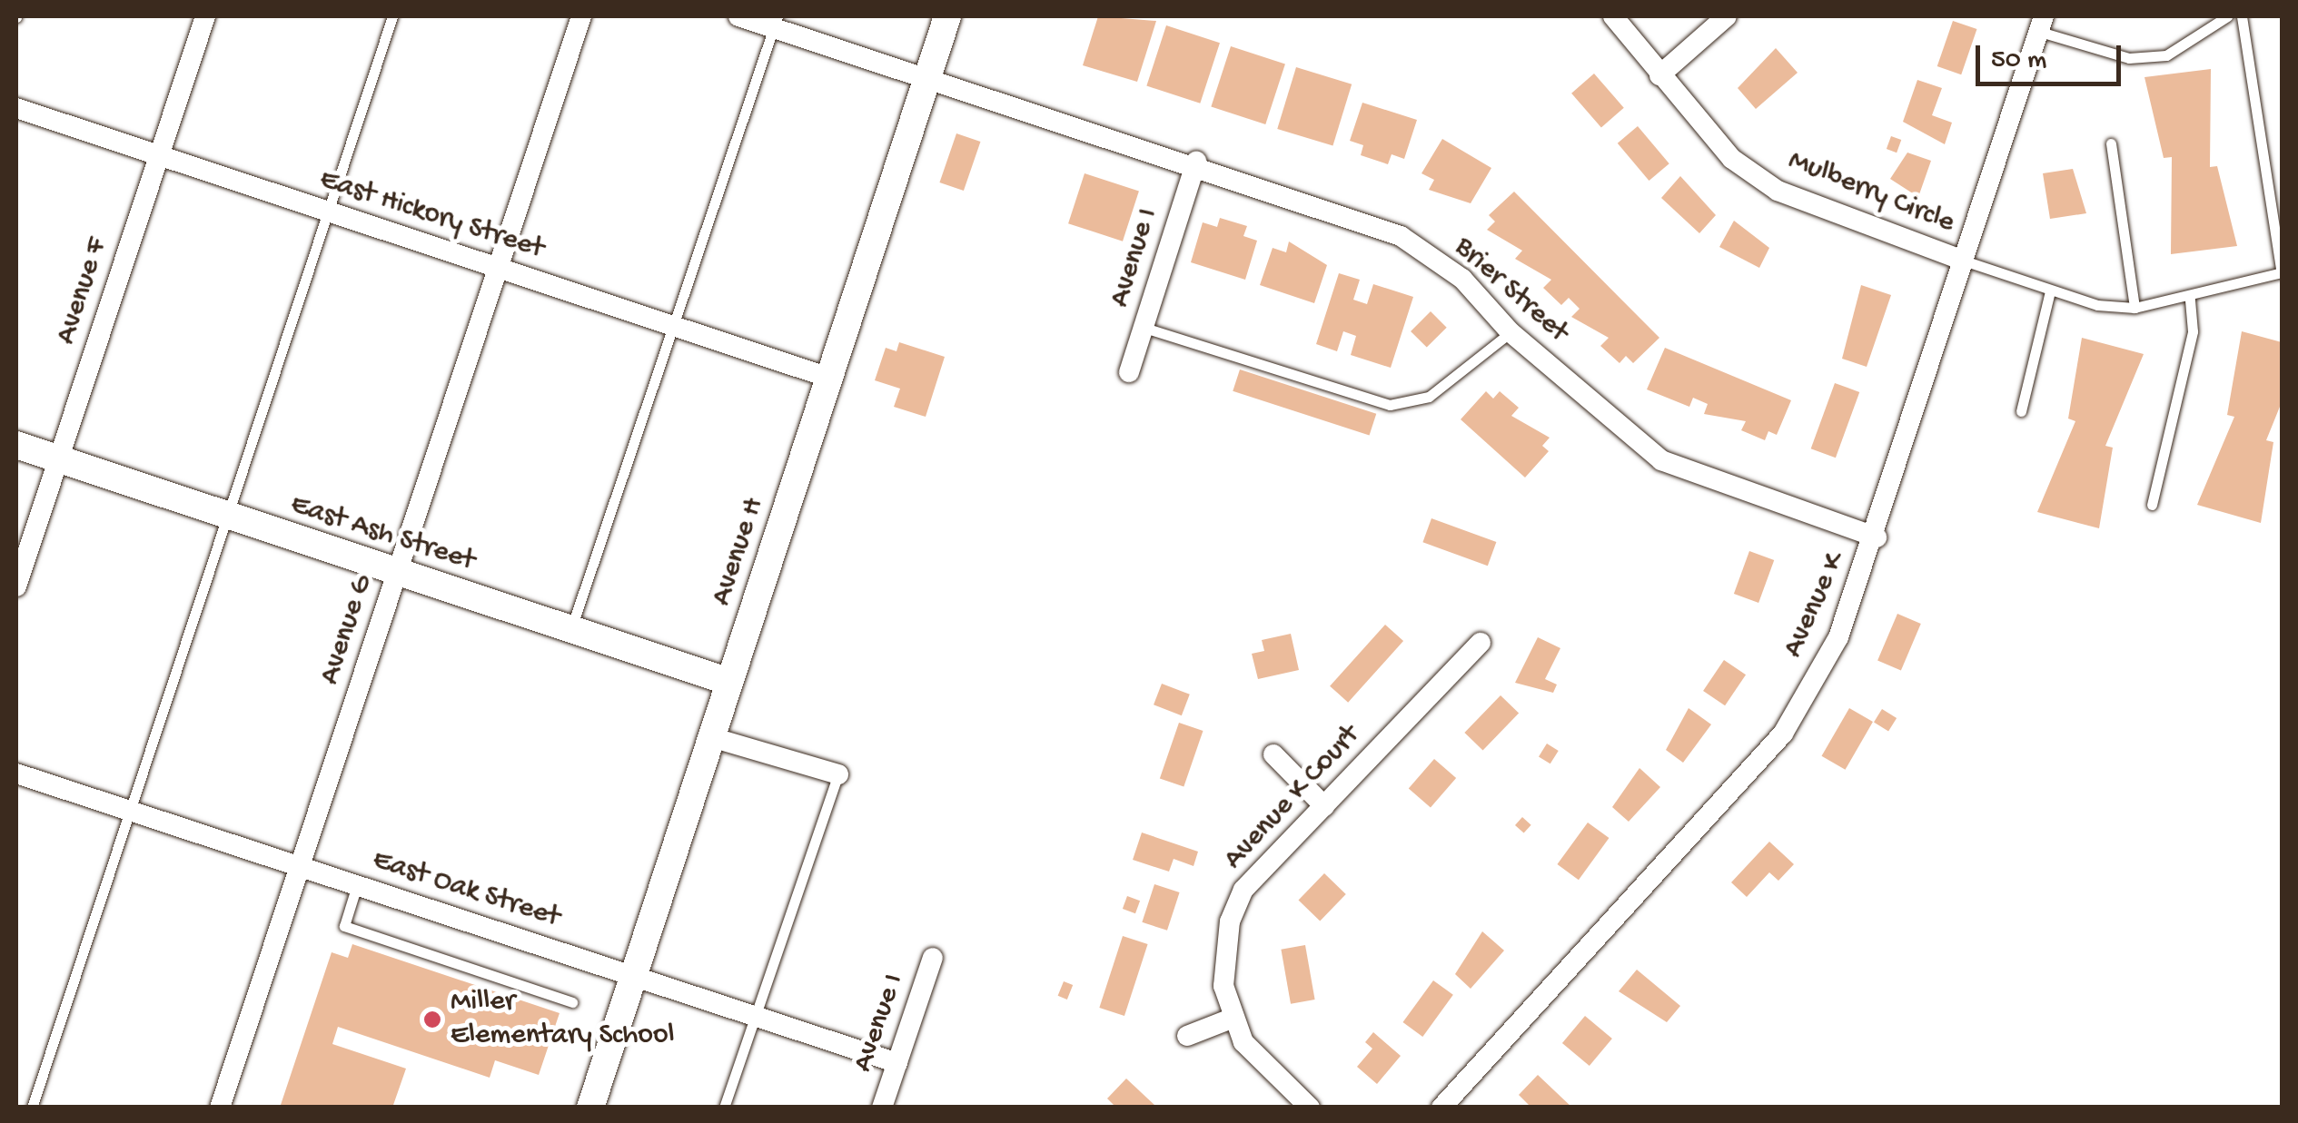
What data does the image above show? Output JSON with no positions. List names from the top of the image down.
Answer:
{
  "streets": {
    "street": [
      "Mulberry Circle",
      "East Hickory Street",
      "Avenue I",
      "Brier Street",
      "Avenue F",
      "East Ash Street",
      "Avenue H",
      "Avenue K",
      "Avenue G",
      "Avenue K Court",
      "East Oak Street"
    ]
  },
  "crossings": [
    ["Mulberry Circle", "Avenue K"],
    ["East Hickory Street", "Avenue F"],
    ["East Hickory Street", "Avenue H"],
    ["East Hickory Street", "Avenue G"],
    ["Avenue I", "Brier Street"],
    ["Avenue I", "East Oak Street"],
    ["Brier Street", "Avenue H"],
    ["Brier Street", "Avenue K"],
    ["Avenue F", "East Ash Street"],
    ["East Ash Street", "Avenue H"],
    ["East Ash Street", "Avenue G"],
    ["Avenue H", "East Oak Street"],
    ["Avenue G", "East Oak Street"]
  ],
  "places": ["Miller Elementary School"],
  "scale_bar": "50 m"
}
